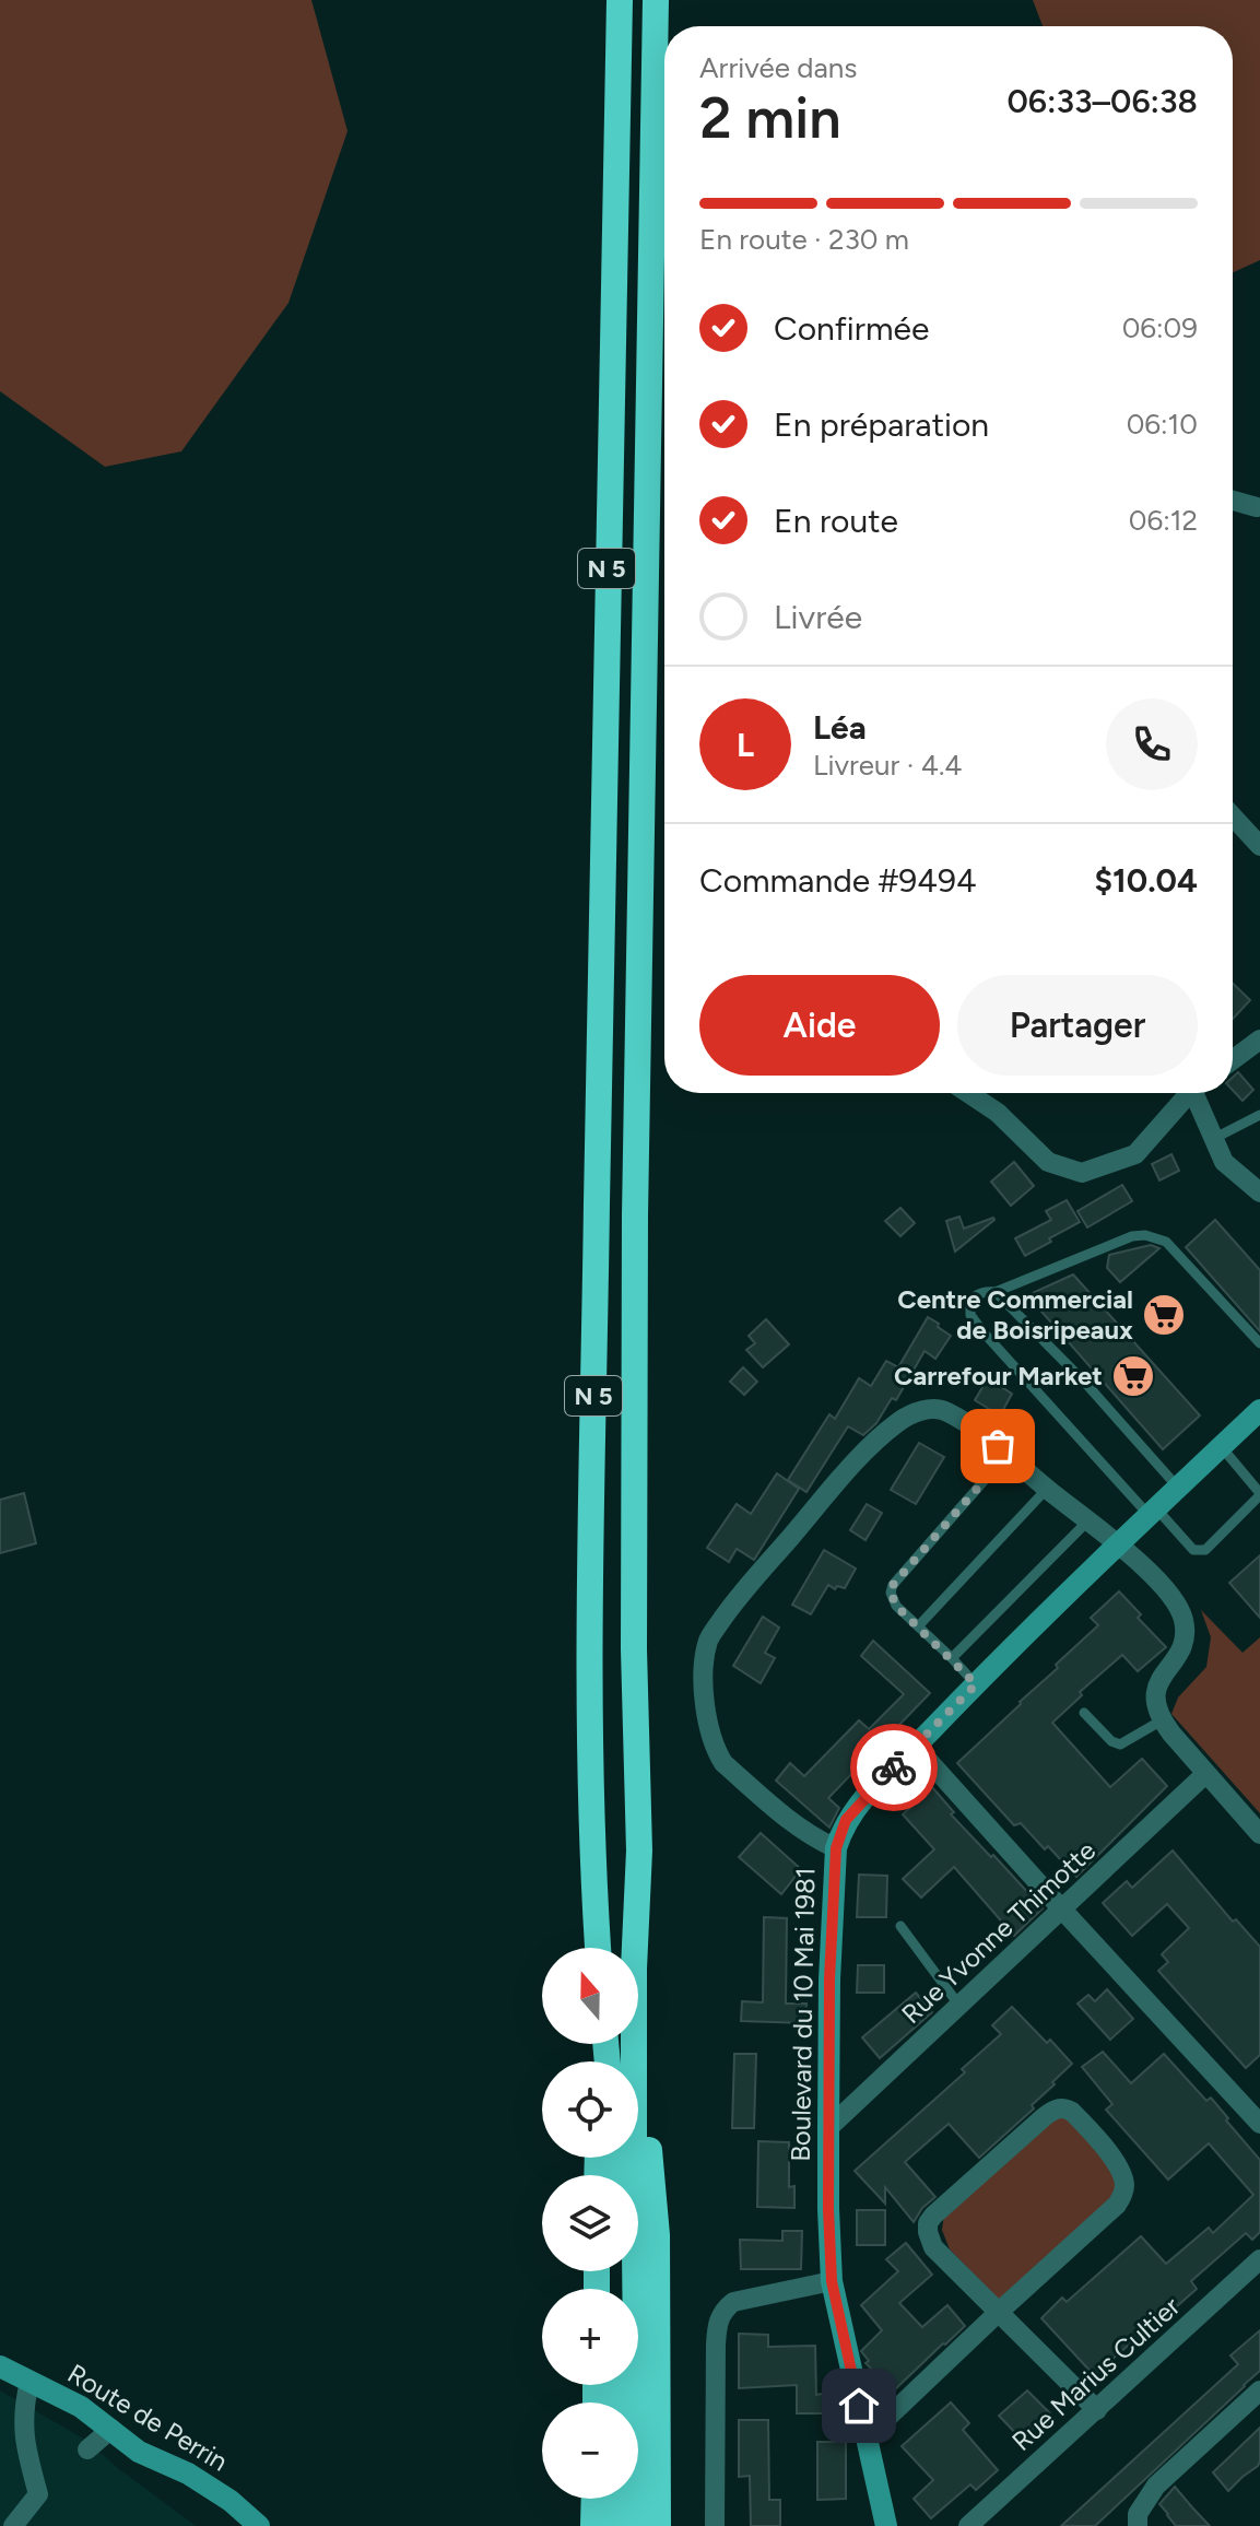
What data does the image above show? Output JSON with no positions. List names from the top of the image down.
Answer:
{
  "streets": {
    "highway": ["N 5"],
    "street": [
      "Rue Yvonne Thimotte",
      "Boulevard du 10 Mai 1981",
      "Rue Marius Cultier",
      "Route de Perrin"
    ]
  },
  "crossings": [
    ["Rue Yvonne Thimotte", "Boulevard du 10 Mai 1981"]
  ],
  "places": {
    "supermarket": ["Centre Commercial de Boisripeaux", "Carrefour Market"]
  },
  "north": "top",
  "page": {
    "heading": ["2 min", "Arrivée dans", "06:33–06:38"],
    "panel": [
      "Léa",
      "Livreur · 4.4",
      "Commande #9494",
      "$10.04"
    ],
    "bar": "En route · 230 m",
    "list": [
      ["Confirmée", "06:09"],
      ["En préparation", "06:10"],
      ["En route", "06:12"],
      "Livrée"
    ],
    "round": "L",
    "buttons": ["Aide", "Partager"],
    "map_buttons": ["+", "−"]
  }
}
